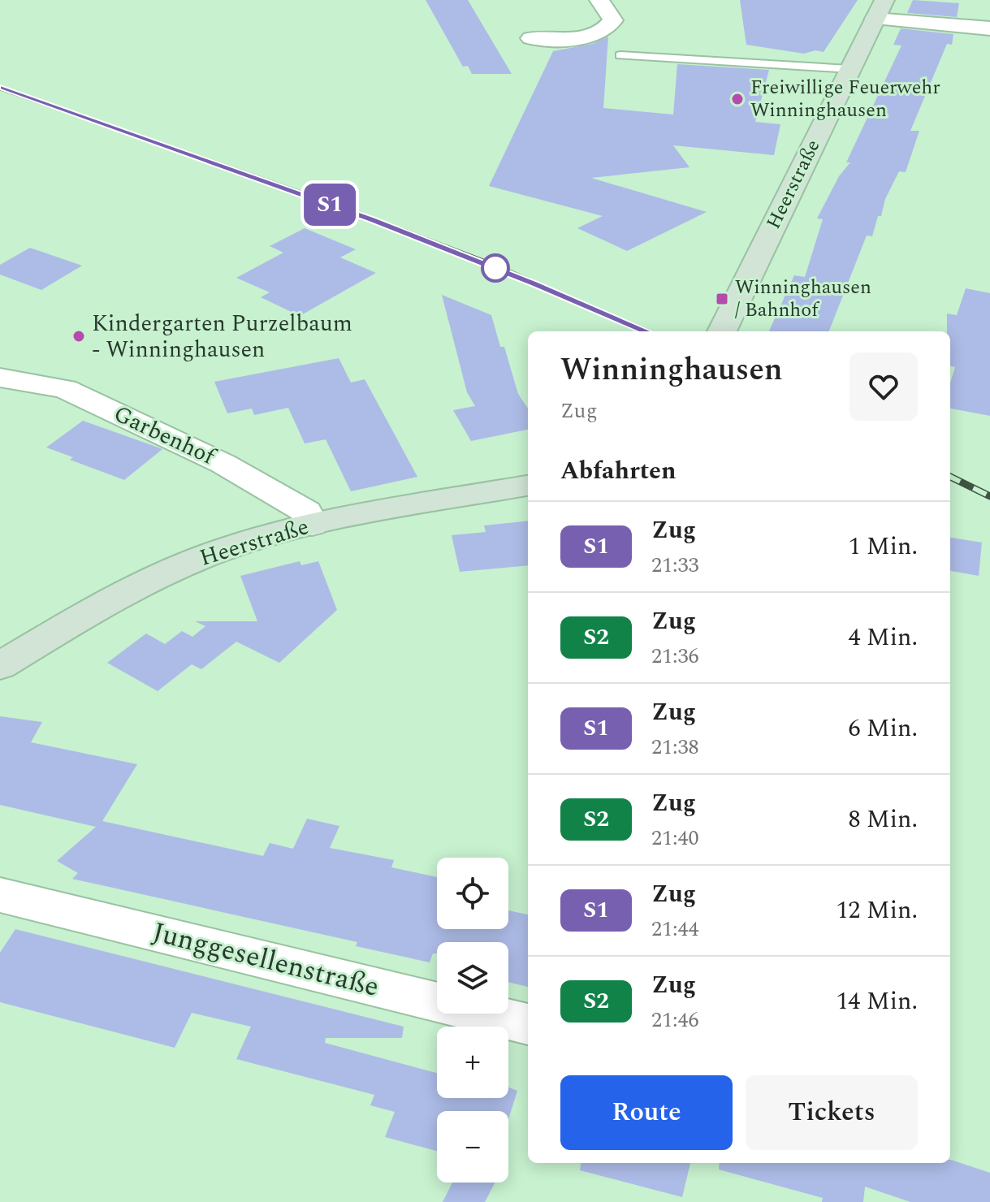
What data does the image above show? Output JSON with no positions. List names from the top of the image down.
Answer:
{
  "streets": {
    "street": ["Heerstraße", "Garbenhof", "Junggesellenstraße"]
  },
  "crossings": [
    ["Heerstraße", "Garbenhof"]
  ],
  "places": {
    "other": ["Freiwillige Feuerwehr Winninghausen", "Kindergarten Purzelbaum - Winninghausen"],
    "transit": ["Winninghausen / Bahnhof"]
  },
  "page": {
    "on_map": "S1",
    "heading": [
      ["Winninghausen", "Zug"],
      "Abfahrten"
    ],
    "list": [
      {
        "mark": "S1",
        "name": "Zug",
        "note": "21:33",
        "value": "1 Min."
      },
      {
        "mark": "S2",
        "name": "Zug",
        "note": "21:36",
        "value": "4 Min."
      },
      {
        "mark": "S1",
        "name": "Zug",
        "note": "21:38",
        "value": "6 Min."
      },
      {
        "mark": "S2",
        "name": "Zug",
        "note": "21:40",
        "value": "8 Min."
      },
      {
        "mark": "S1",
        "name": "Zug",
        "note": "21:44",
        "value": "12 Min."
      },
      {
        "mark": "S2",
        "name": "Zug",
        "note": "21:46",
        "value": "14 Min."
      }
    ],
    "map_buttons": ["+", "−"],
    "buttons": ["Route", "Tickets"]
  }
}
